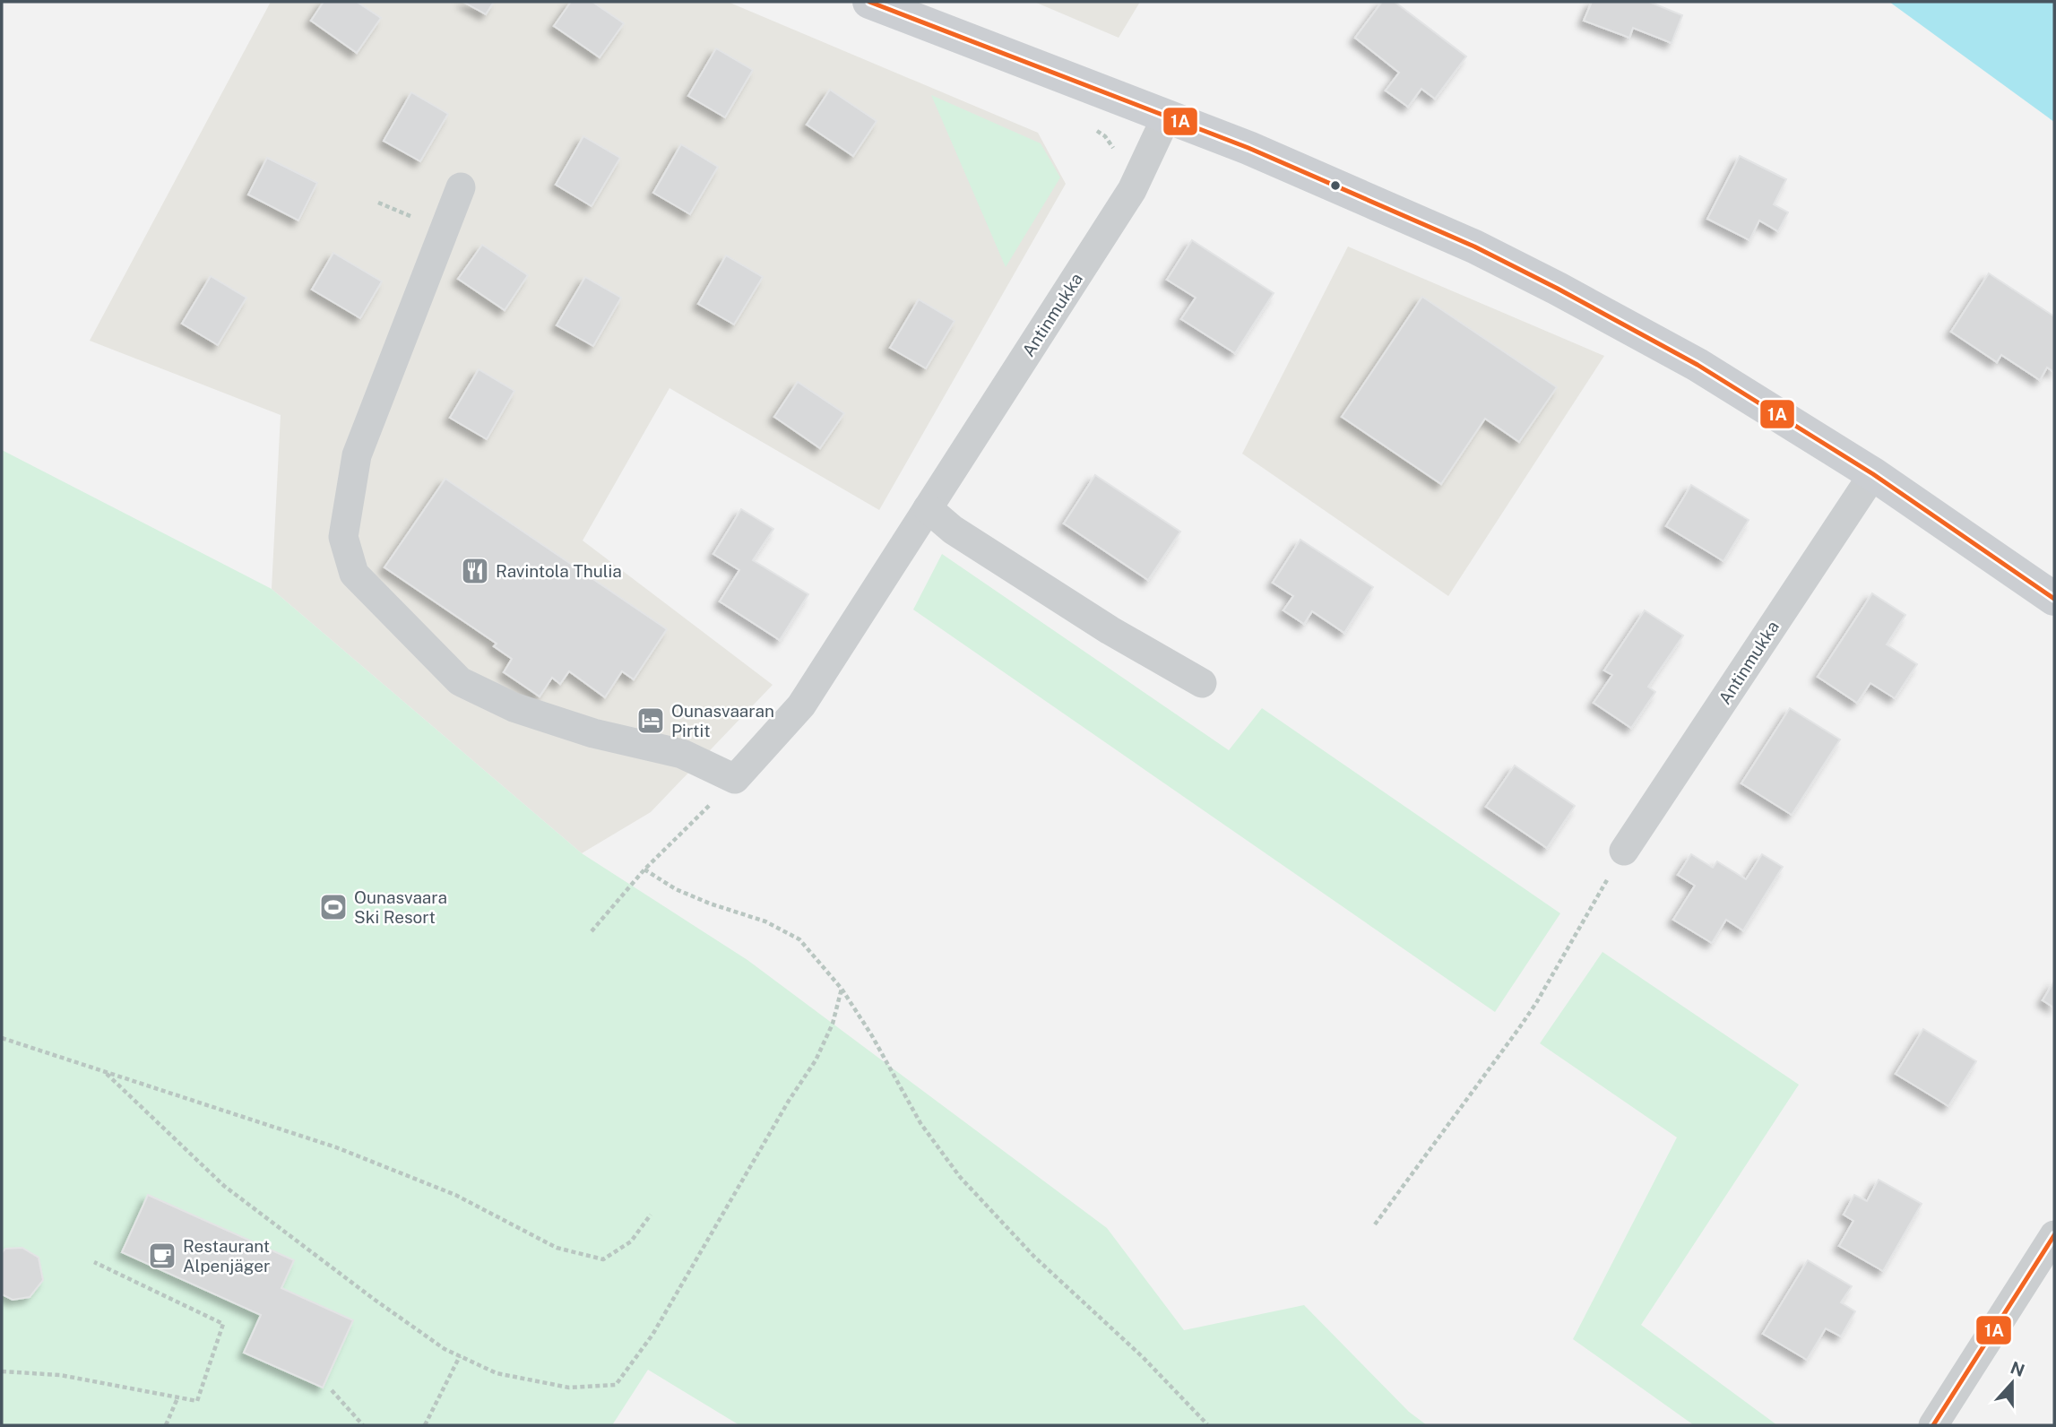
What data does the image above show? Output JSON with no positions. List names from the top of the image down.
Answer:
{
  "streets": {
    "street": ["Antinmukka"]
  },
  "places": {
    "restaurant": ["Ravintola Thulia"],
    "hotel": ["Ounasvaaran Pirtit"],
    "sports": ["Ounasvaara Ski Resort"],
    "cafe": ["Restaurant Alpenjäger"]
  },
  "lines": ["transit line 1A"],
  "north": "top"
}
